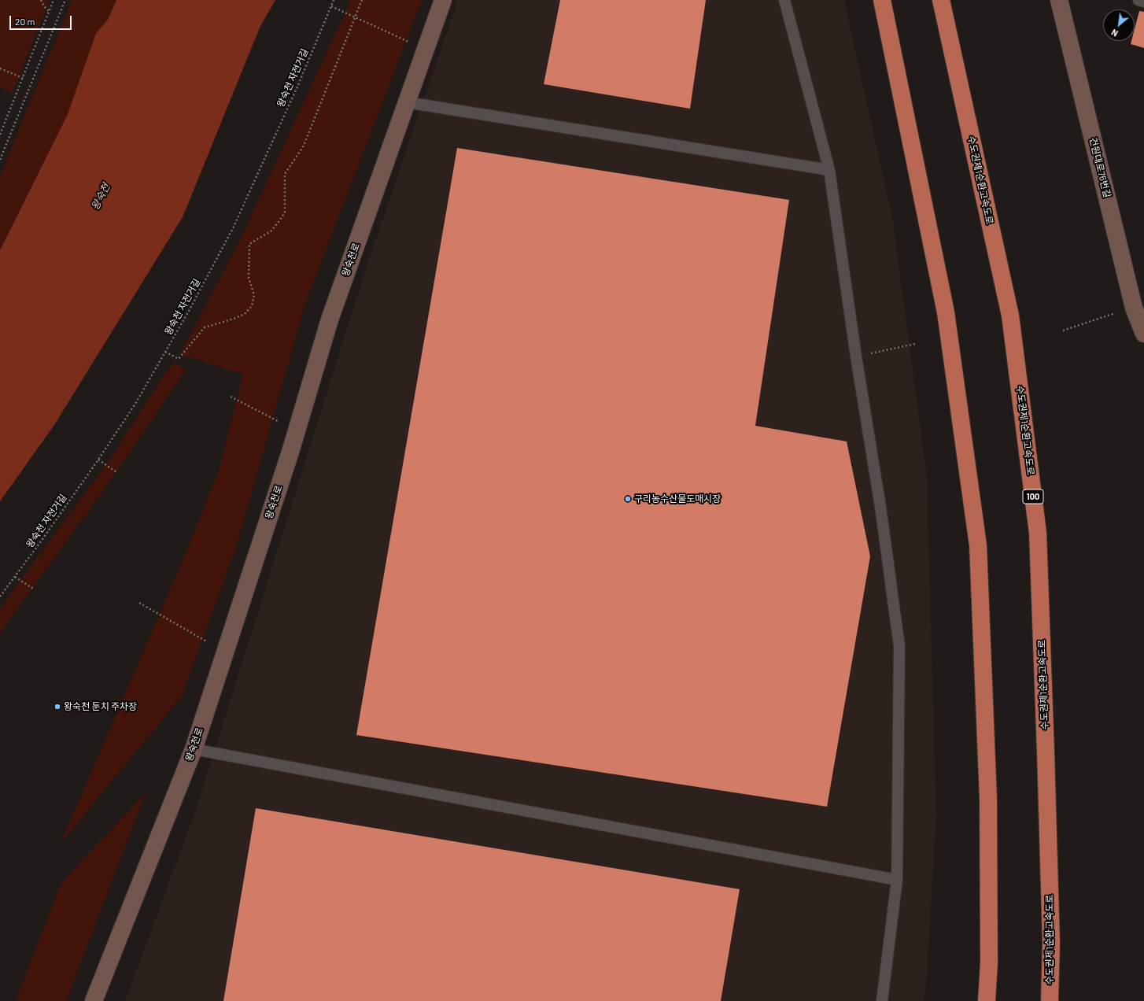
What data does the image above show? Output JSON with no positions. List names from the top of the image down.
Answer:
{
  "streets": {
    "highway": ["수도권제1순환고속도로", "100"],
    "street": ["건원대로76번길", "왕숙천로"],
    "path": ["왕숙천 자전거길"]
  },
  "water": ["왕숙천"],
  "places": ["구리농수산물도매시장", "왕숙천 둔치 주차장"],
  "scale_bar": "20 m",
  "north": "bottom left"
}
